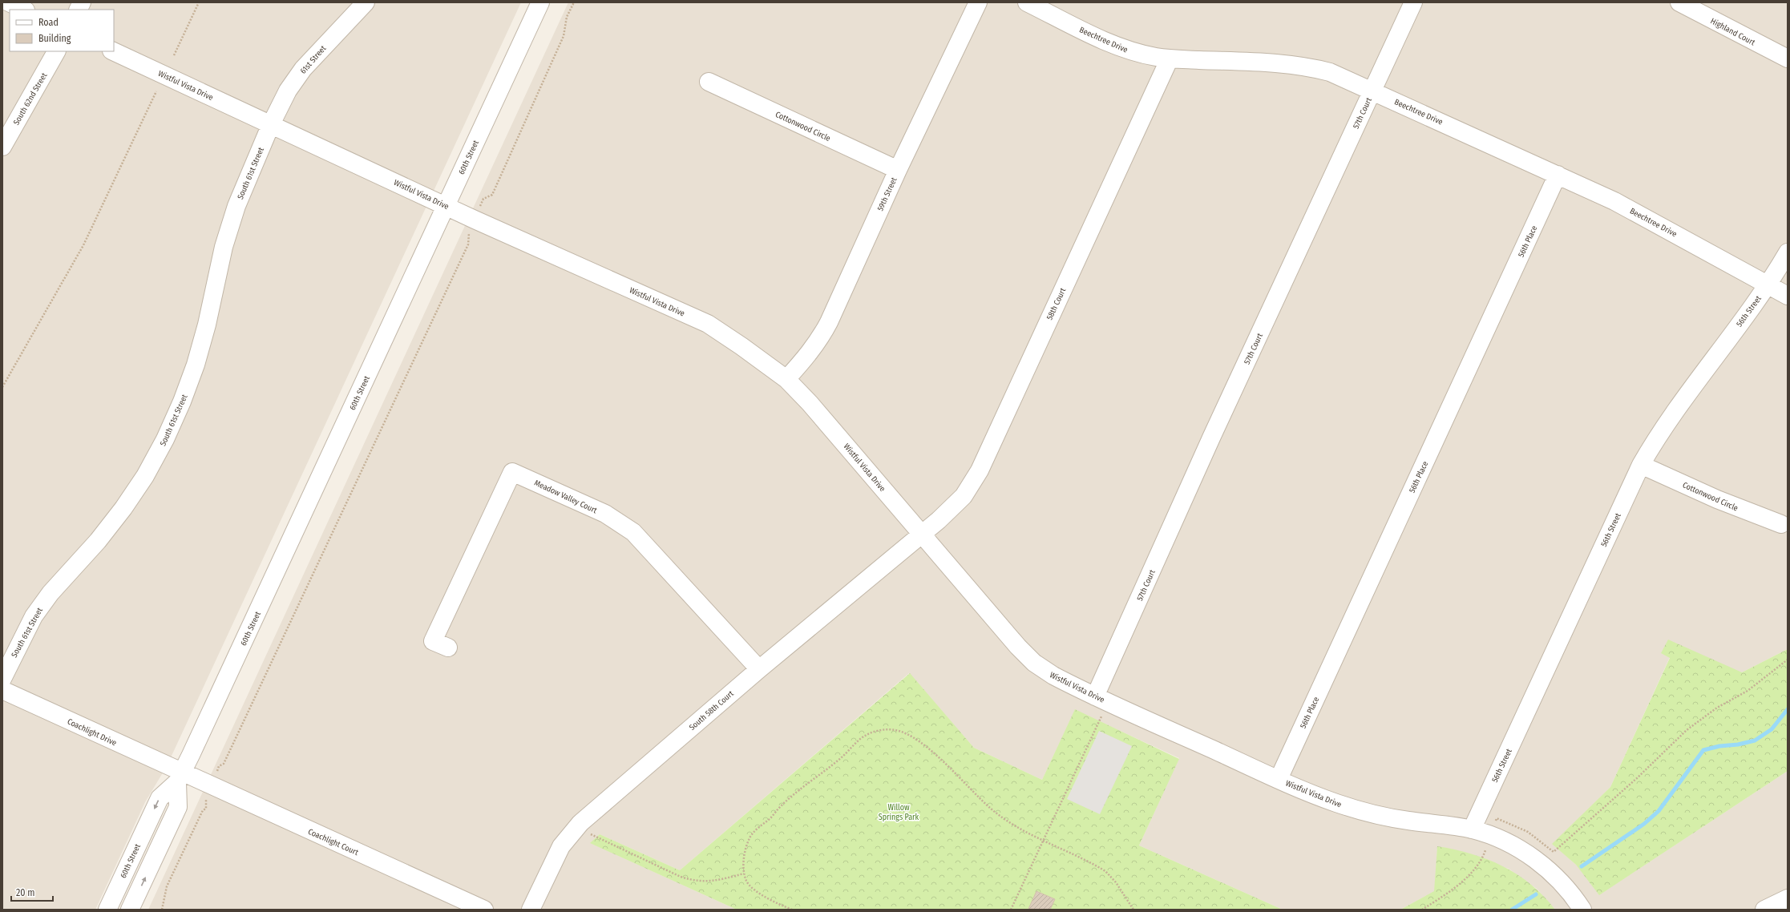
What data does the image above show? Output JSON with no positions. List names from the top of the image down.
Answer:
{
  "streets": {
    "street": [
      "Highland Court",
      "Beechtree Drive",
      "61st Street",
      "Wistful Vista Drive",
      "South 62nd Street",
      "57th Court",
      "Cottonwood Circle",
      "60th Street",
      "South 61st Street",
      "59th Street",
      "56th Place",
      "58th Court",
      "56th Street",
      "Meadow Valley Court",
      "South 58th Court",
      "Coachlight Drive",
      "Coachlight Court"
    ]
  },
  "crossings": [
    ["Beechtree Drive", "57th Court"],
    ["Beechtree Drive", "56th Place"],
    ["Beechtree Drive", "58th Court"],
    ["Beechtree Drive", "56th Street"],
    ["61st Street", "Wistful Vista Drive"],
    ["61st Street", "South 61st Street"],
    ["Wistful Vista Drive", "57th Court"],
    ["Wistful Vista Drive", "60th Street"],
    ["Wistful Vista Drive", "South 61st Street"],
    ["Wistful Vista Drive", "59th Street"],
    ["Wistful Vista Drive", "56th Place"],
    ["Wistful Vista Drive", "58th Court"],
    ["Wistful Vista Drive", "56th Street"],
    ["Wistful Vista Drive", "South 58th Court"],
    ["Cottonwood Circle", "59th Street"],
    ["Cottonwood Circle", "56th Street"],
    ["60th Street", "Coachlight Drive"],
    ["60th Street", "Coachlight Court"],
    ["58th Court", "South 58th Court"],
    ["Meadow Valley Court", "South 58th Court"],
    ["Coachlight Drive", "Coachlight Court"]
  ],
  "parks": ["Willow Springs Park"],
  "legend": ["Road", "Building"],
  "scale_bar": "20 m"
}
